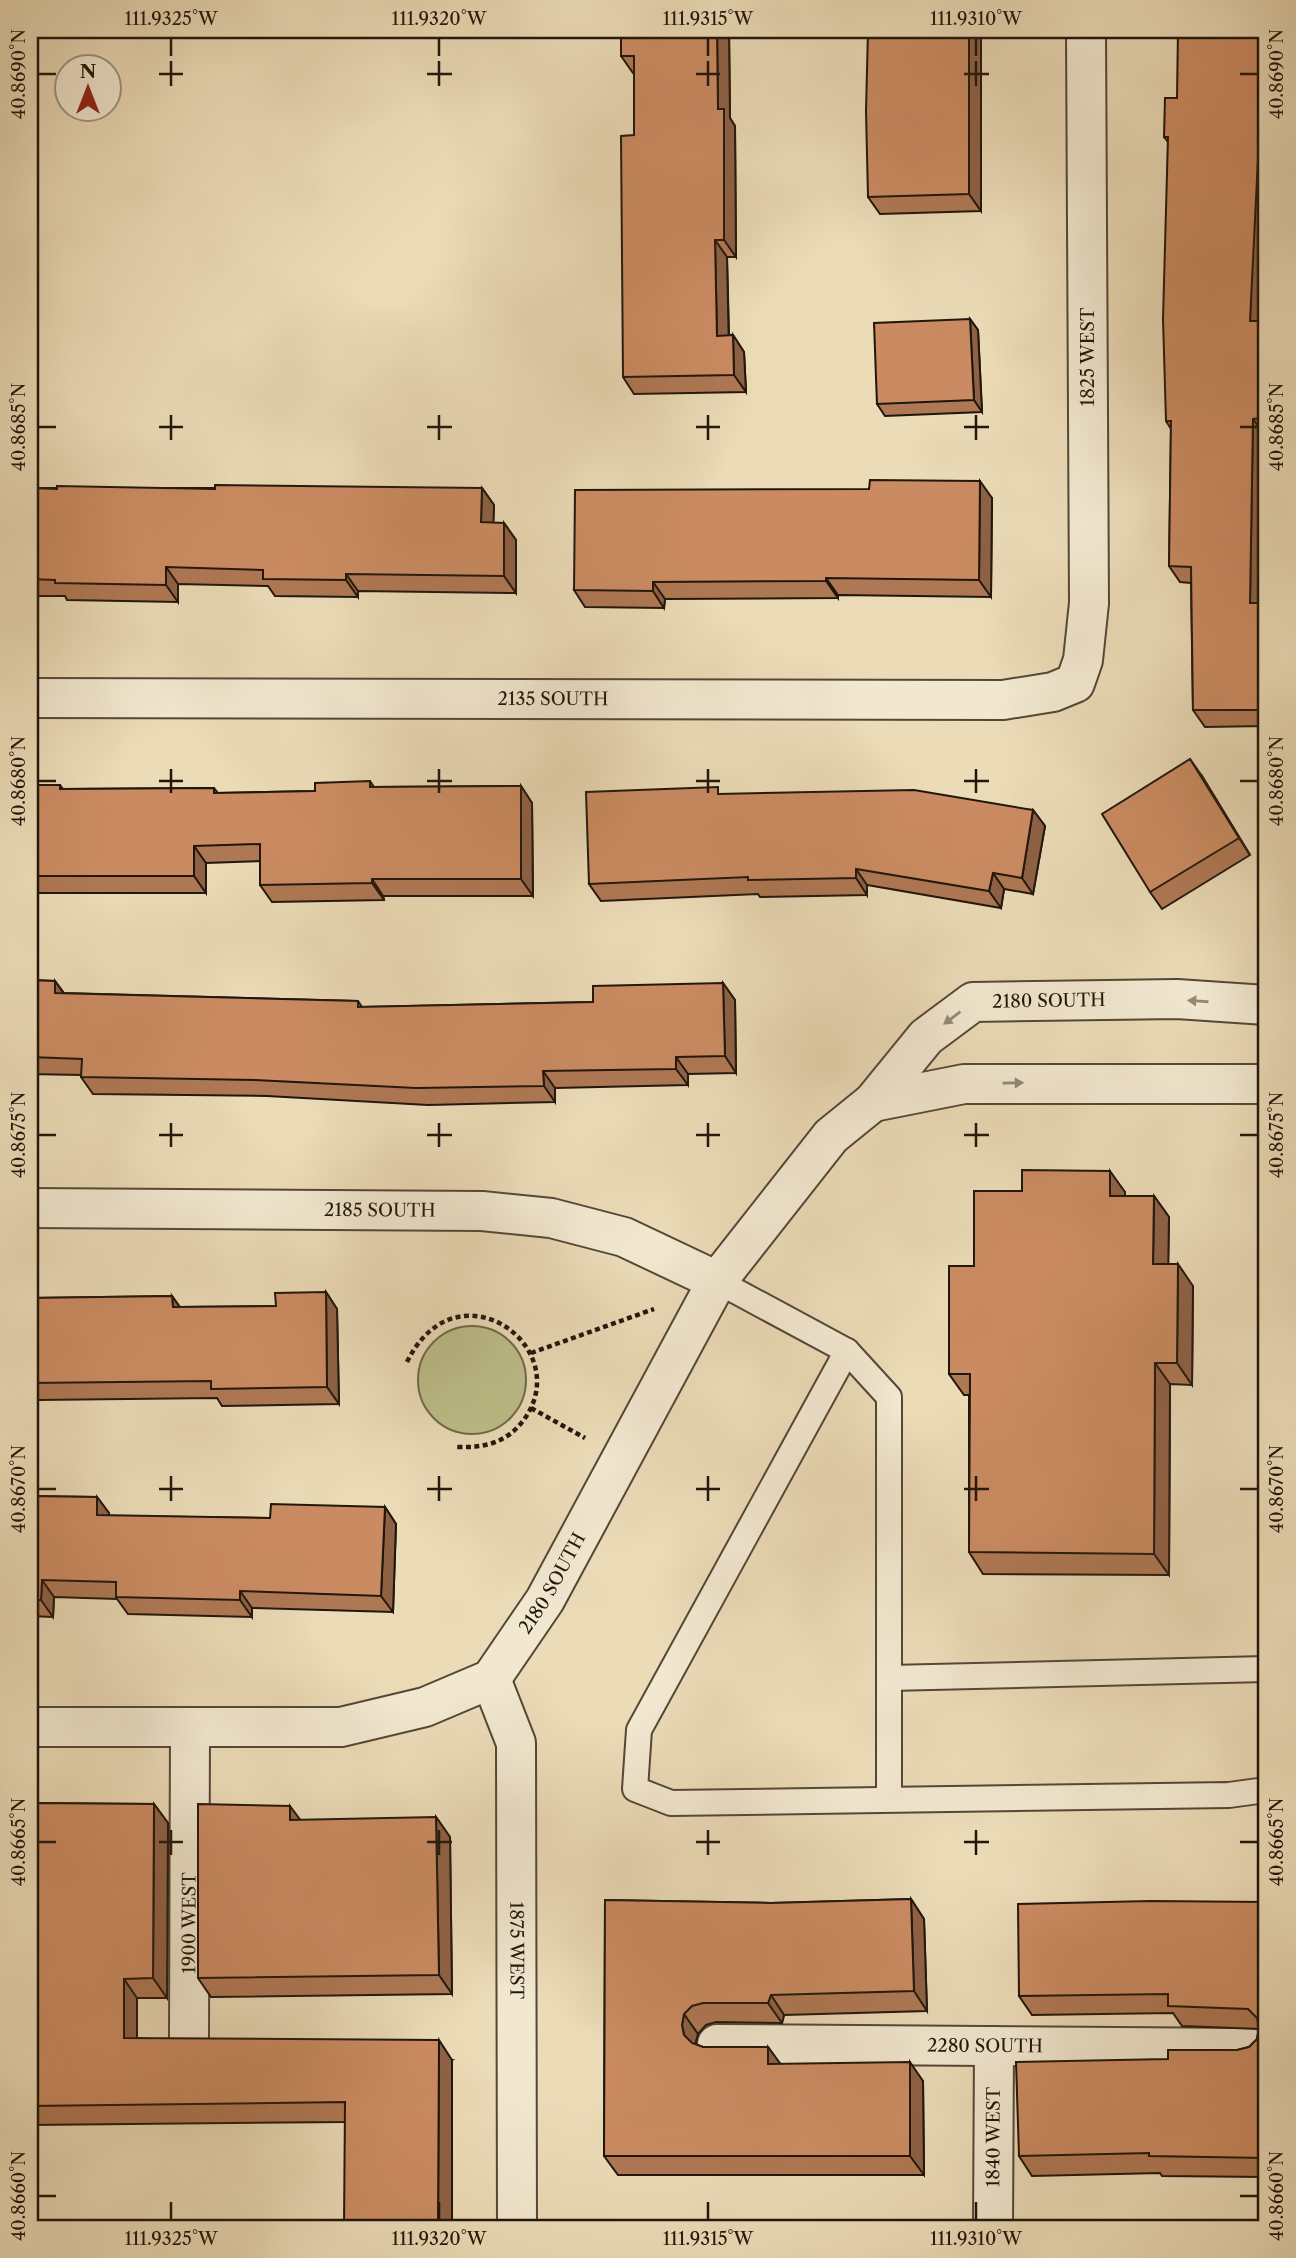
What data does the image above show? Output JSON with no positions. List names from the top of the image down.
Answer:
{
  "streets": {
    "street": [
      "1825 WEST",
      "2135 SOUTH",
      "2180 SOUTH",
      "2185 SOUTH",
      "1900 WEST",
      "1875 WEST",
      "2280 SOUTH",
      "1840 WEST"
    ]
  },
  "crossings": [
    ["1825 WEST", "2135 SOUTH"],
    ["2180 SOUTH", "2185 SOUTH"],
    ["2180 SOUTH", "1875 WEST"],
    ["2280 SOUTH", "1840 WEST"]
  ],
  "north": "top",
  "coordinates": [
    "111.9325°W",
    "111.9320°W",
    "111.9315°W",
    "111.9310°W",
    "40.8690°N",
    "40.8685°N",
    "40.8680°N",
    "40.8675°N",
    "40.8670°N",
    "40.8665°N",
    "40.8660°N"
  ]
}
